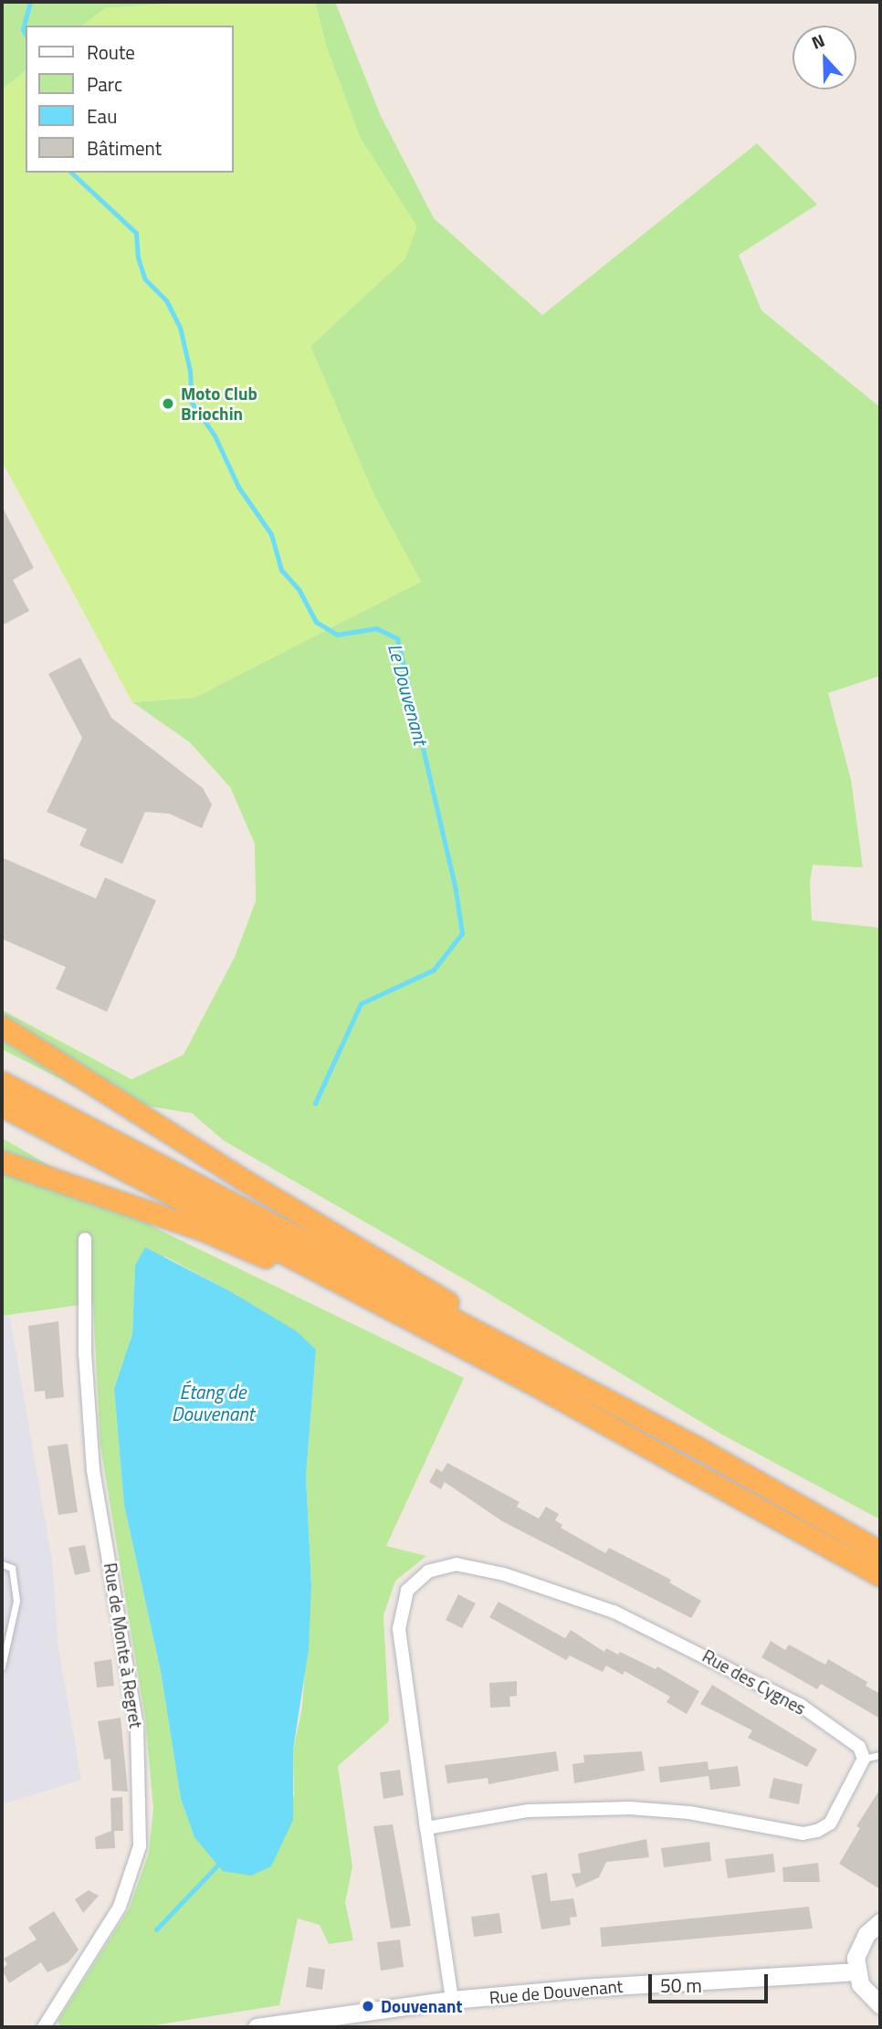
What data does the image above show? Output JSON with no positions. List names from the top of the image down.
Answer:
{
  "streets": {
    "main road": ["Rue de Douvenant"],
    "street": ["Rue de Monte à Regret", "Rue des Cygnes"]
  },
  "crossings": [
    ["Rue des Cygnes", "Rue de Douvenant"]
  ],
  "water": ["Le Douvenant", "Étang de Douvenant"],
  "places": ["Moto Club Briochin", "Douvenant"],
  "legend": [
    "Route",
    "Parc",
    "Eau",
    "Bâtiment"
  ],
  "scale_bar": "50 m",
  "north": "top"
}
